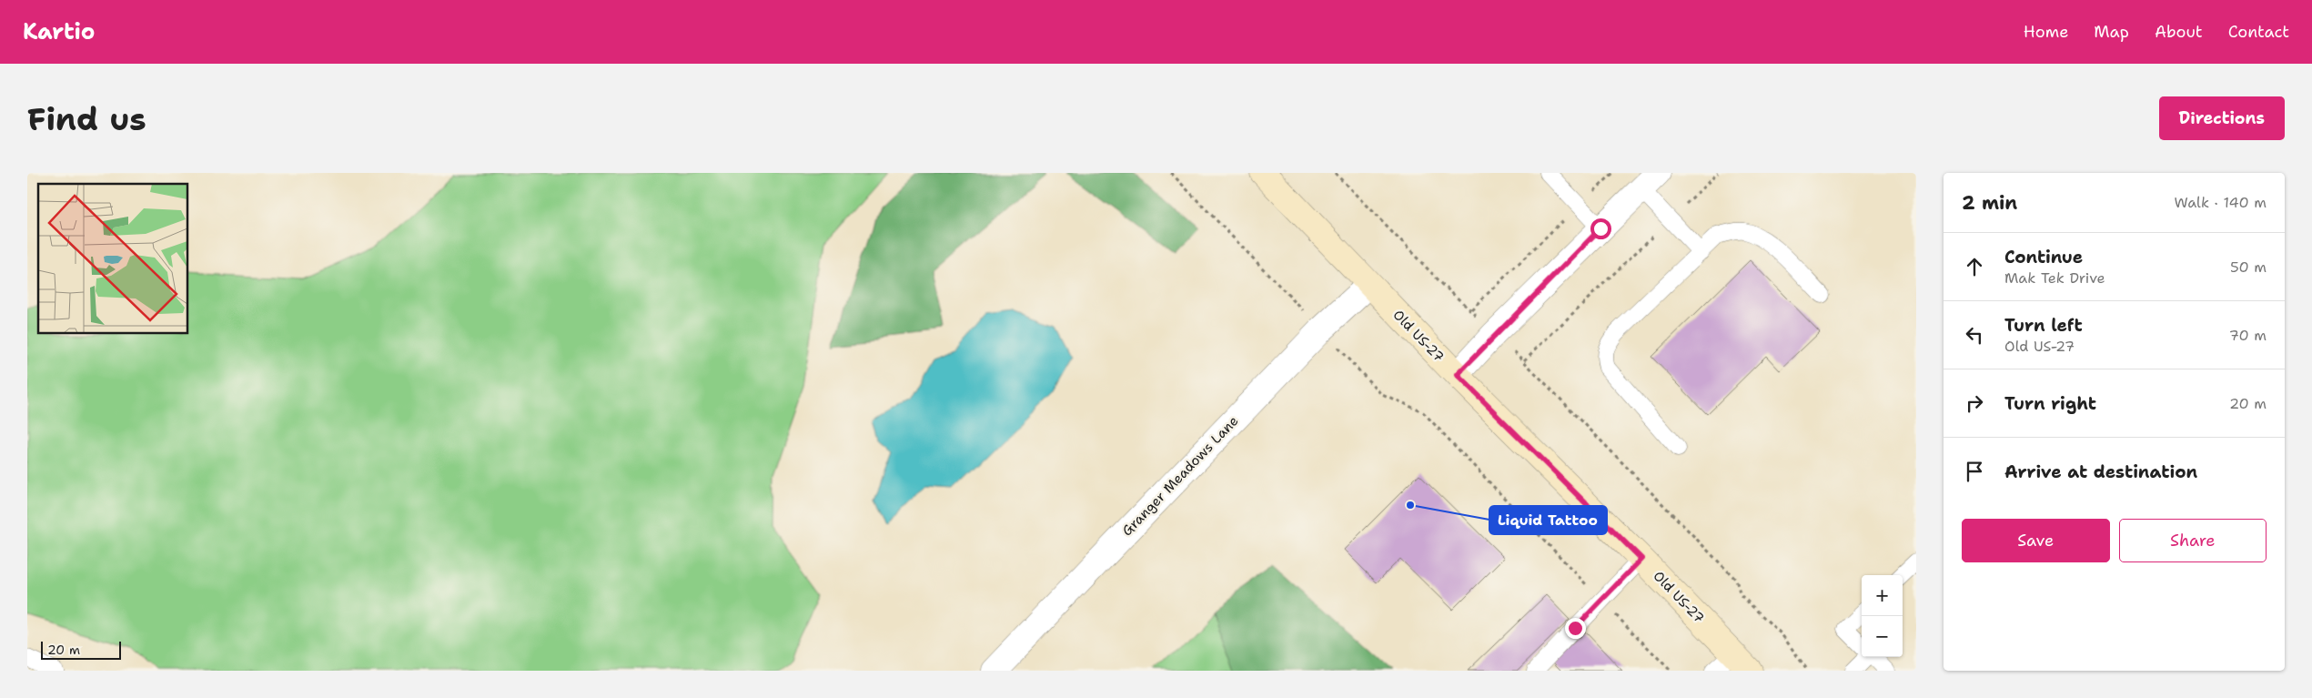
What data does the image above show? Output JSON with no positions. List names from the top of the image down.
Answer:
{
  "streets": {
    "main road": ["Old US-27"],
    "street": ["Granger Meadows Lane"]
  },
  "crossings": [
    ["Old US-27", "Granger Meadows Lane"]
  ],
  "places": ["Liquid Tattoo"],
  "scale_bar": "20 m",
  "page": {
    "header": "Kartio",
    "nav": [
      "Home",
      "Map",
      "About",
      "Contact"
    ],
    "buttons": [
      "Directions",
      ["Save", "Share"]
    ],
    "title": "Find us",
    "heading": ["2 min", "Walk · 140 m"],
    "list": [
      ["Continue", "Mak Tek Drive", "50 m"],
      ["Turn left", "Old US-27", "70 m"],
      ["Turn right", "20 m"],
      "Arrive at destination"
    ],
    "map_buttons": ["+", "−"],
    "scale": "20 m"
  }
}
